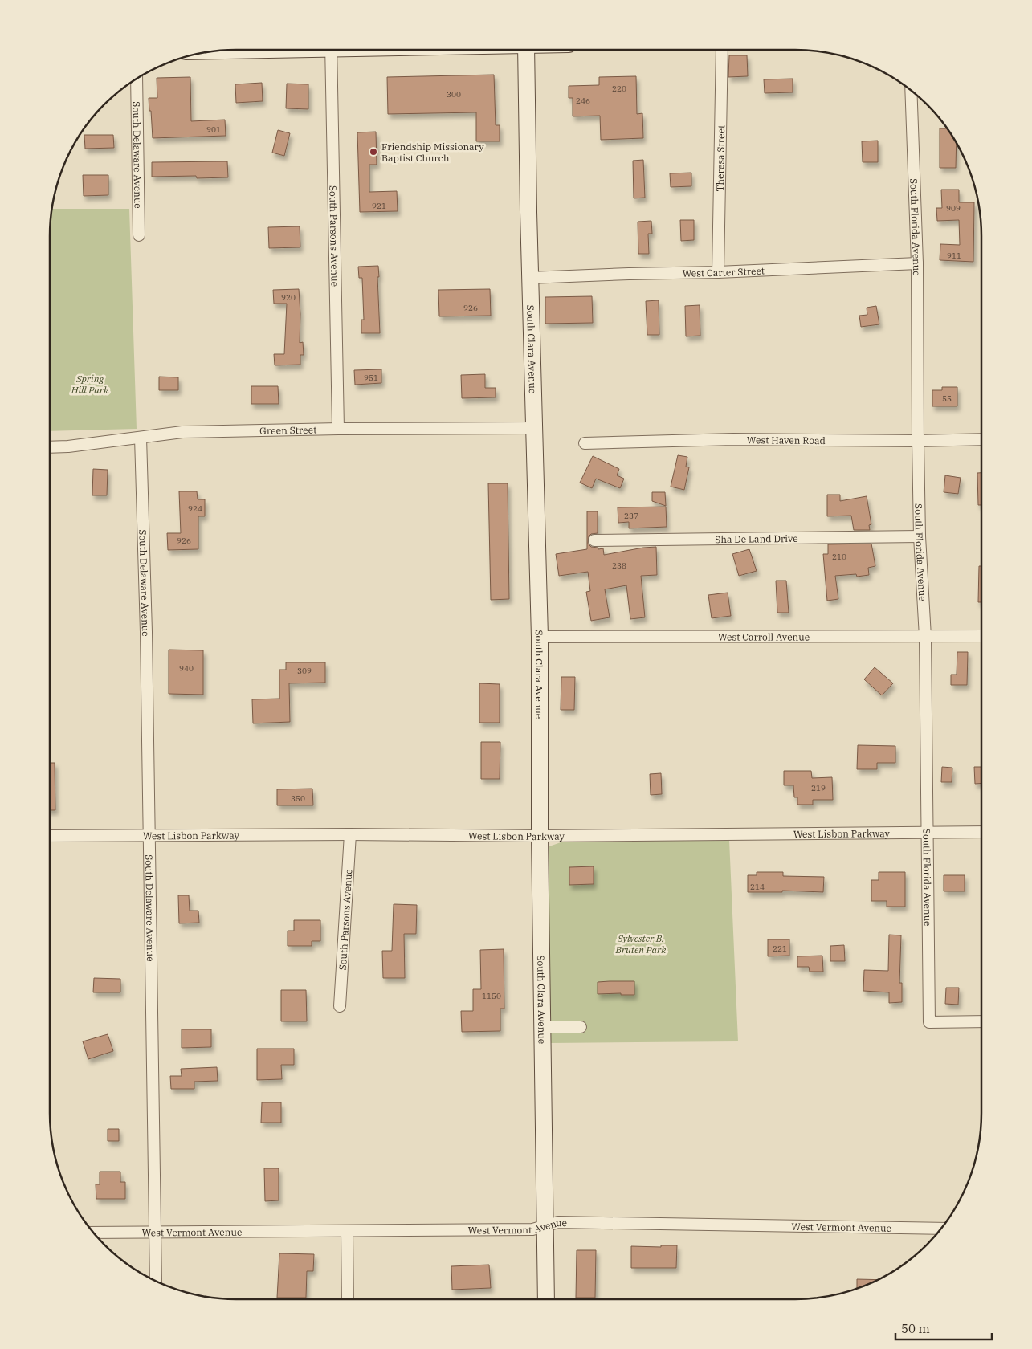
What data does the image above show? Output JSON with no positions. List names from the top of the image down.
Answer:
{
  "streets": {
    "street": [
      "South Delaware Avenue",
      "Theresa Street",
      "South Florida Avenue",
      "South Parsons Avenue",
      "West Carter Street",
      "South Clara Avenue",
      "Green Street",
      "West Haven Road",
      "Sha De Land Drive",
      "West Carroll Avenue",
      "West Lisbon Parkway",
      "West Vermont Avenue"
    ]
  },
  "crossings": [
    ["South Delaware Avenue", "Green Street"],
    ["South Delaware Avenue", "West Lisbon Parkway"],
    ["South Delaware Avenue", "West Vermont Avenue"],
    ["Theresa Street", "West Carter Street"],
    ["South Florida Avenue", "West Carter Street"],
    ["South Florida Avenue", "West Haven Road"],
    ["South Florida Avenue", "Sha De Land Drive"],
    ["South Florida Avenue", "West Carroll Avenue"],
    ["South Florida Avenue", "West Lisbon Parkway"],
    ["South Parsons Avenue", "Green Street"],
    ["South Parsons Avenue", "West Lisbon Parkway"],
    ["West Carter Street", "South Clara Avenue"],
    ["South Clara Avenue", "Green Street"],
    ["South Clara Avenue", "West Carroll Avenue"],
    ["South Clara Avenue", "West Lisbon Parkway"],
    ["South Clara Avenue", "West Vermont Avenue"]
  ],
  "parks": ["Spring Hill Park", "Sylvester B. Bruten Park"],
  "places": ["Friendship Missionary Baptist Church"],
  "house_numbers": [
    "220",
    "300",
    "246",
    "901",
    "921",
    "909",
    "911",
    "920",
    "926",
    "951",
    "55",
    "924",
    "237",
    "926",
    "210",
    "238",
    "940",
    "309",
    "219",
    "350",
    "214",
    "221",
    "1150"
  ],
  "scale_bar": "50 m"
}
